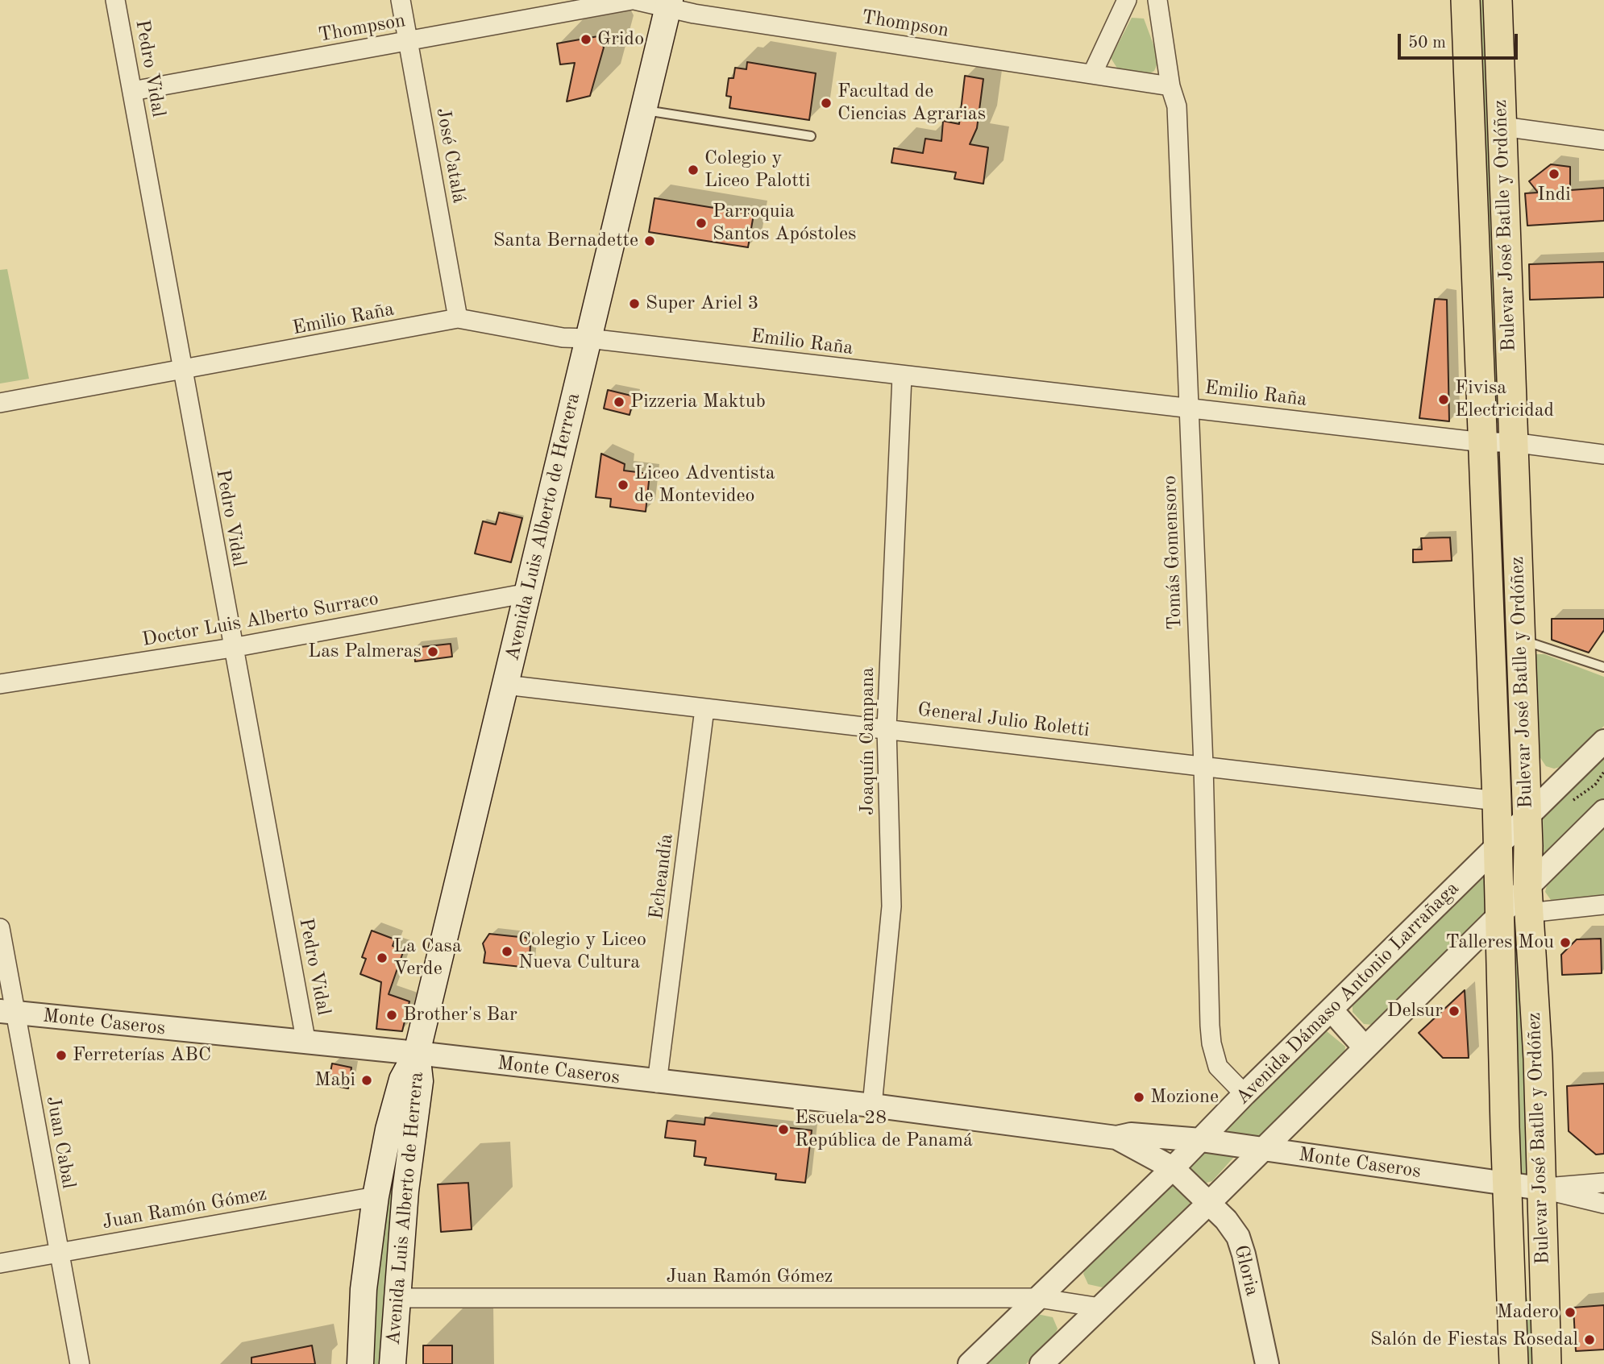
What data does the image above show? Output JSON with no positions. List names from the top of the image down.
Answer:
{
  "streets": {
    "main road": ["Bulevar José Batlle y Ordóñez", "Avenida Luis Alberto de Herrera"],
    "street": [
      "Thompson",
      "Pedro Vidal",
      "José Catalá",
      "Emilio Raña",
      "Tomás Gomensoro",
      "Doctor Luis Alberto Surraco",
      "General Julio Roletti",
      "Joaquín Campana",
      "Echeandía",
      "Avenida Dámaso Antonio Larrañaga",
      "Monte Caseros",
      "Juan Cabal",
      "Juan Ramón Gómez",
      "Gloria"
    ]
  },
  "crossings": [
    ["Thompson", "Pedro Vidal"],
    ["Thompson", "José Catalá"],
    ["Thompson", "Avenida Luis Alberto de Herrera"],
    ["Thompson", "Tomás Gomensoro"],
    ["Pedro Vidal", "Emilio Raña"],
    ["Pedro Vidal", "Doctor Luis Alberto Surraco"],
    ["Pedro Vidal", "Monte Caseros"],
    ["José Catalá", "Emilio Raña"],
    ["Bulevar José Batlle y Ordóñez", "Emilio Raña"],
    ["Bulevar José Batlle y Ordóñez", "General Julio Roletti"],
    ["Bulevar José Batlle y Ordóñez", "Avenida Dámaso Antonio Larrañaga"],
    ["Bulevar José Batlle y Ordóñez", "Monte Caseros"],
    ["Emilio Raña", "Avenida Luis Alberto de Herrera"],
    ["Emilio Raña", "Tomás Gomensoro"],
    ["Emilio Raña", "Joaquín Campana"],
    ["Avenida Luis Alberto de Herrera", "Doctor Luis Alberto Surraco"],
    ["Avenida Luis Alberto de Herrera", "General Julio Roletti"],
    ["Avenida Luis Alberto de Herrera", "Monte Caseros"],
    ["Avenida Luis Alberto de Herrera", "Juan Ramón Gómez"],
    ["Tomás Gomensoro", "General Julio Roletti"],
    ["Tomás Gomensoro", "Avenida Dámaso Antonio Larrañaga"],
    ["General Julio Roletti", "Joaquín Campana"],
    ["General Julio Roletti", "Echeandía"],
    ["Joaquín Campana", "Monte Caseros"],
    ["Echeandía", "Monte Caseros"],
    ["Avenida Dámaso Antonio Larrañaga", "Monte Caseros"],
    ["Avenida Dámaso Antonio Larrañaga", "Juan Ramón Gómez"],
    ["Avenida Dámaso Antonio Larrañaga", "Gloria"],
    ["Monte Caseros", "Juan Cabal"],
    ["Monte Caseros", "Gloria"],
    ["Juan Cabal", "Juan Ramón Gómez"]
  ],
  "places": [
    "Grido",
    "Facultad de Ciencias Agrarias",
    "Colegio y Liceo Palotti",
    "Indi",
    "Parroquia Santos Apóstoles",
    "Santa Bernadette",
    "Super Ariel 3",
    "Fivisa Electricidad",
    "Pizzeria Maktub",
    "Liceo Adventista de Montevideo",
    "Las Palmeras",
    "Talleres Mou",
    "Colegio y Liceo Nueva Cultura",
    "La Casa Verde",
    "Delsur",
    "Brother's Bar",
    "Ferreterías ABC",
    "Mabi",
    "Mozione",
    "Escuela 28 República de Panamá",
    "Madero",
    "Salón de Fiestas Rosedal"
  ],
  "scale_bar": "50 m"
}
